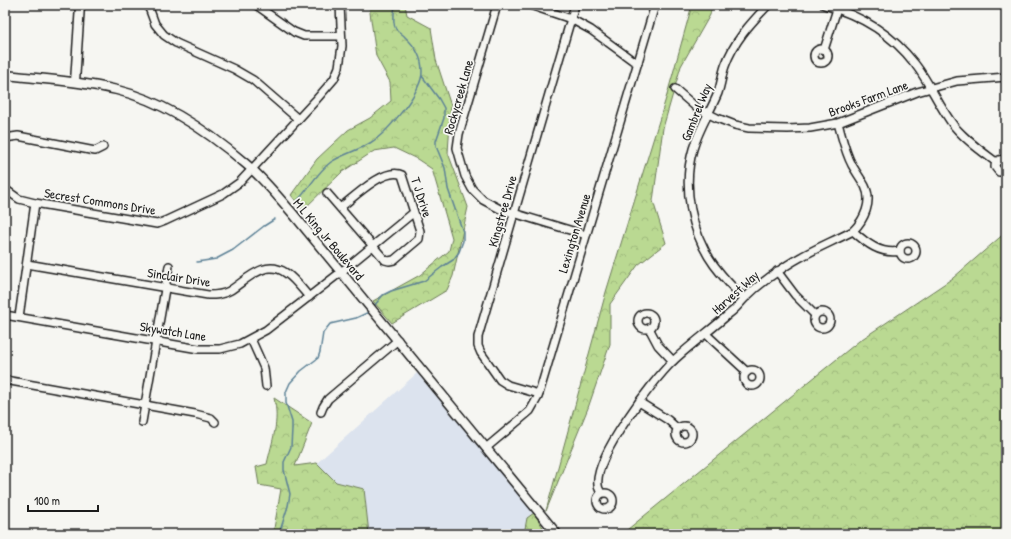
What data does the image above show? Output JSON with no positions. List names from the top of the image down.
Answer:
{
  "streets": {
    "main road": ["M L King Jr Boulevard"],
    "street": [
      "Rockycreek Lane",
      "Brooks Farm Lane",
      "Gambrel Way",
      "T J Drive",
      "Secrest Commons Drive",
      "Kingstree Drive",
      "Lexington Avenue",
      "Sinclair Drive",
      "Harvest Way",
      "Skywatch Lane"
    ]
  },
  "crossings": [
    ["Rockycreek Lane", "Kingstree Drive"],
    ["Rockycreek Lane", "Lexington Avenue"],
    ["Brooks Farm Lane", "Gambrel Way"],
    ["Brooks Farm Lane", "Harvest Way"],
    ["Gambrel Way", "Harvest Way"],
    ["T J Drive", "Skywatch Lane"],
    ["Secrest Commons Drive", "M L King Jr Boulevard"],
    ["Kingstree Drive", "Lexington Avenue"],
    ["Lexington Avenue", "M L King Jr Boulevard"],
    ["M L King Jr Boulevard", "Skywatch Lane"],
    ["Sinclair Drive", "Skywatch Lane"]
  ],
  "scale_bar": "100 m"
}
